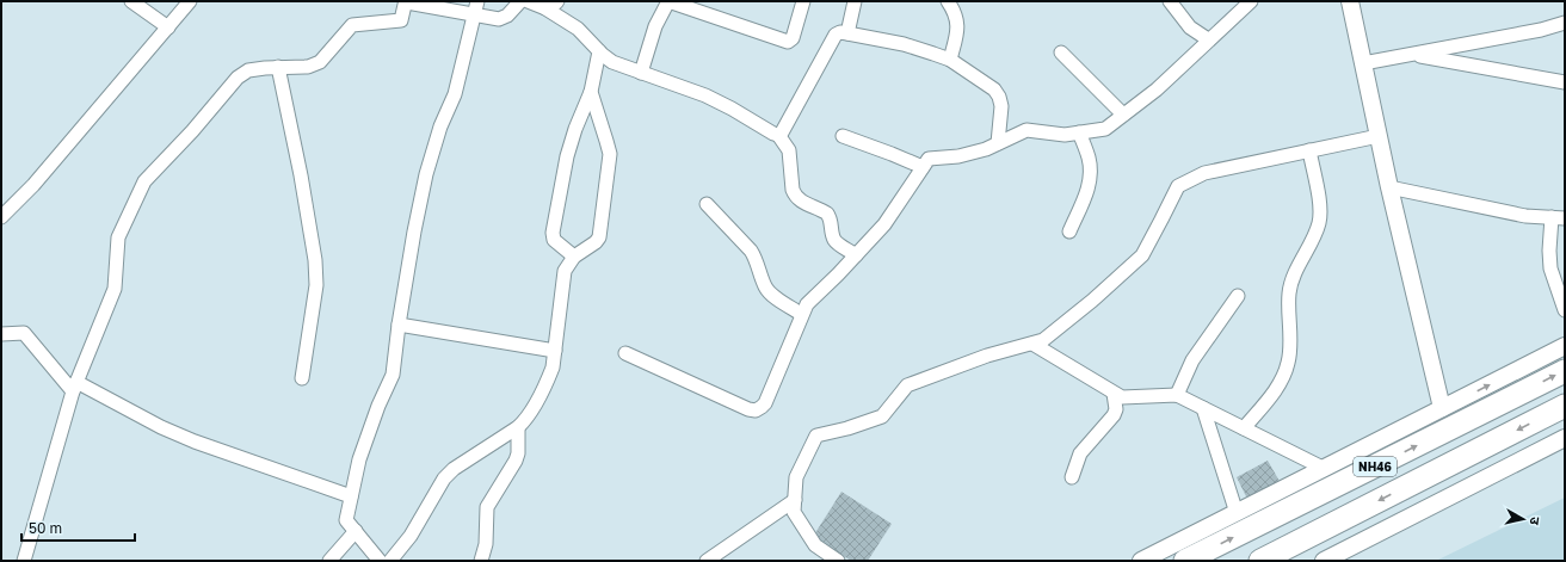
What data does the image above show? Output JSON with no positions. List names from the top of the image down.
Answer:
{
  "streets": {
    "highway": ["NH46"]
  },
  "scale_bar": "50 m",
  "north": "right"
}
